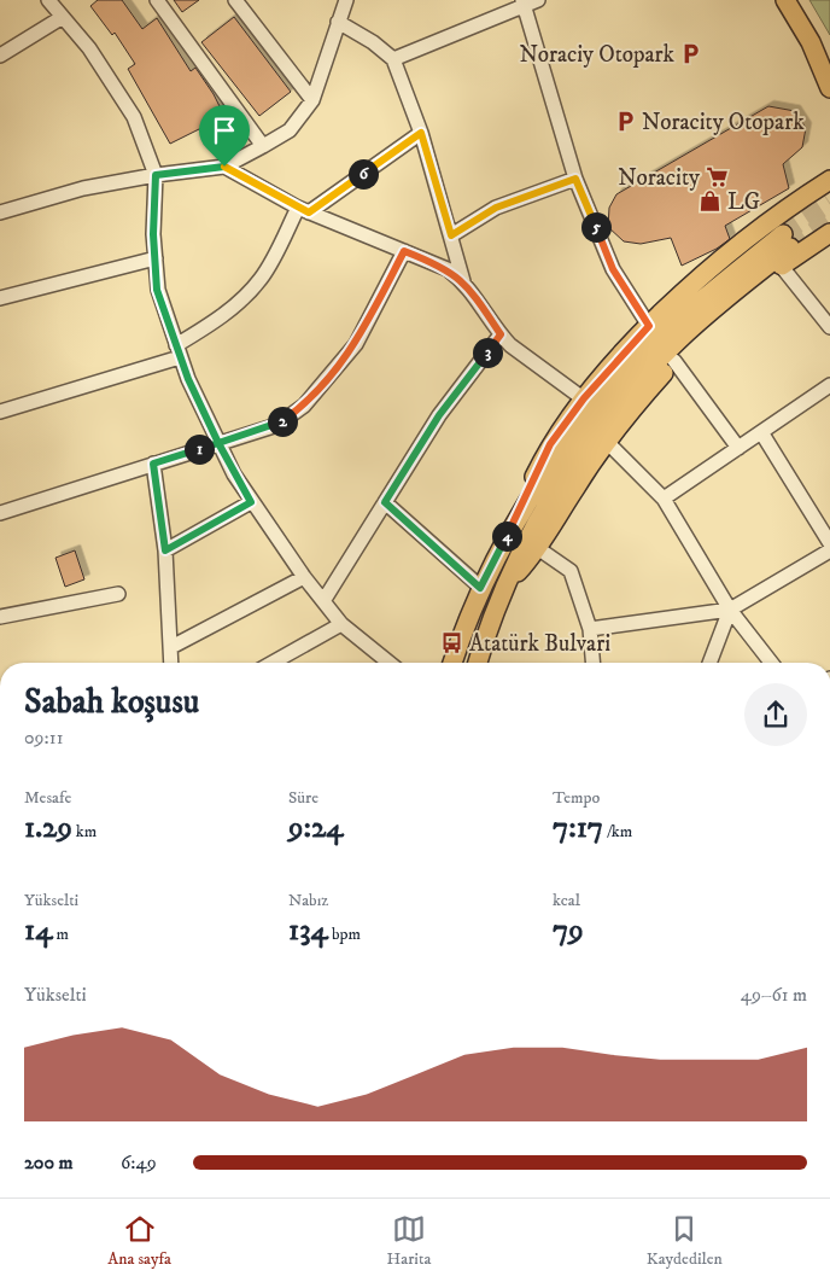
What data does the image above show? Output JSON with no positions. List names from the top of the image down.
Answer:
{
  "places": {
    "parking": ["Noraciy Otopark", "Noracity Otopark"],
    "supermarket": ["Noracity"],
    "shop": ["LG"],
    "bus stop": ["Atatürk Bulvari"]
  },
  "page": {
    "pins": [
      "6",
      "5",
      "3",
      "2",
      "1",
      "4"
    ],
    "heading": ["Sabah koşusu", "09:11"],
    "stats": [
      ["Mesafe", "1.29 km"],
      ["Süre", "9:24"],
      ["Tempo", "7:17 /km"],
      ["Yükselti", "14 m"],
      ["Nabız", "134 bpm"],
      ["kcal", "79"]
    ],
    "chart": ["Yükselti", "49–61 m"],
    "list": [
      {
        "name": "200 m",
        "note": "6:49"
      }
    ],
    "tabs": ["Ana sayfa", "Harita", "Kaydedilen"]
  }
}
